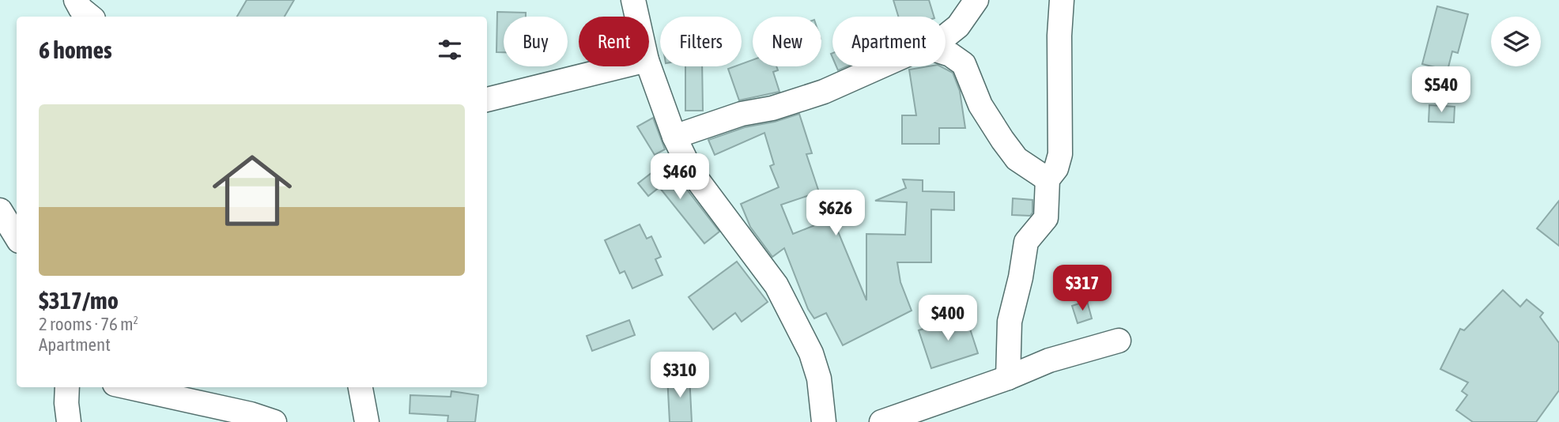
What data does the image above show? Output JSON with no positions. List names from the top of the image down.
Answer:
{
  "page": {
    "chip": [
      "Buy",
      "Rent",
      "Filters",
      "New",
      "Apartment"
    ],
    "heading": "6 homes",
    "price": [
      "$540",
      "$460",
      "$626",
      "$317",
      "$400",
      "$310"
    ],
    "list": [
      {
        "name": "$317/mo",
        "note": "2 rooms · 76 m² · Apartment"
      }
    ]
  }
}
